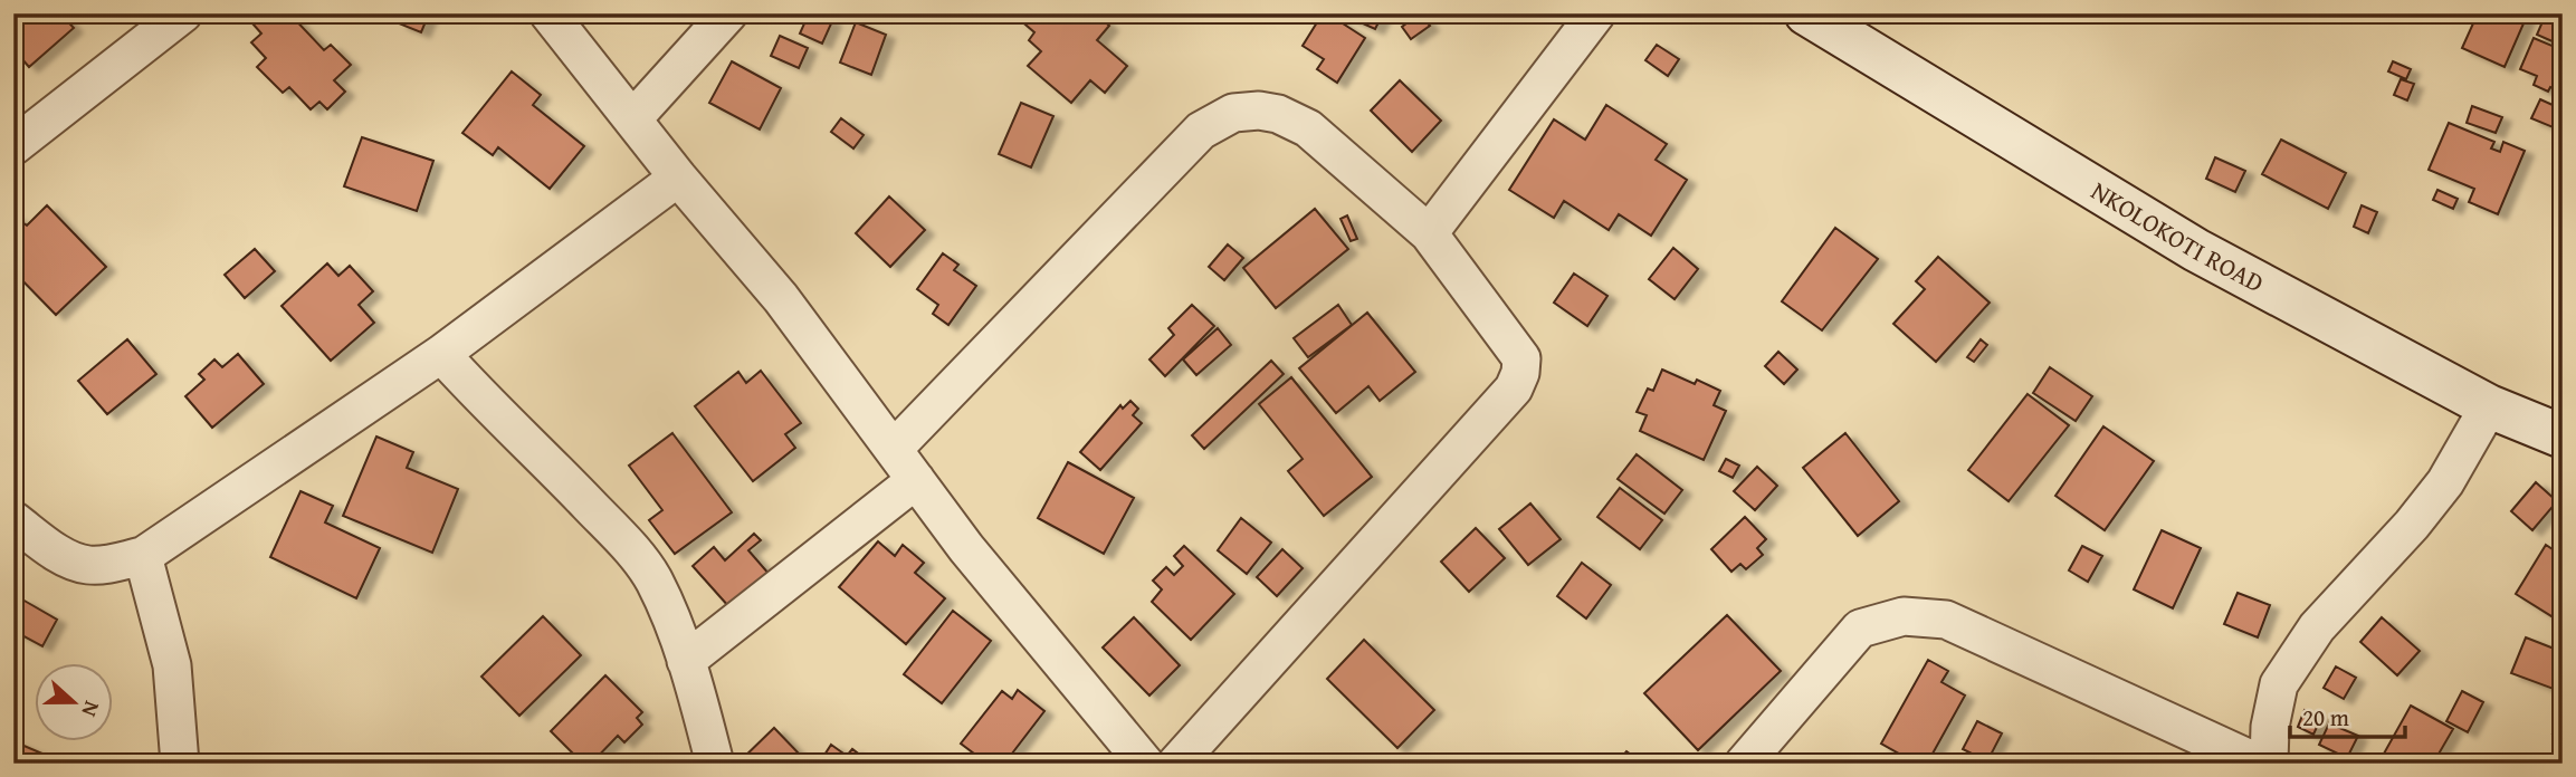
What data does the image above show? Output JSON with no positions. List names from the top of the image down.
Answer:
{
  "streets": {
    "main road": ["NKOLOKOTI ROAD"]
  },
  "scale_bar": "20 m",
  "north": "right"
}
